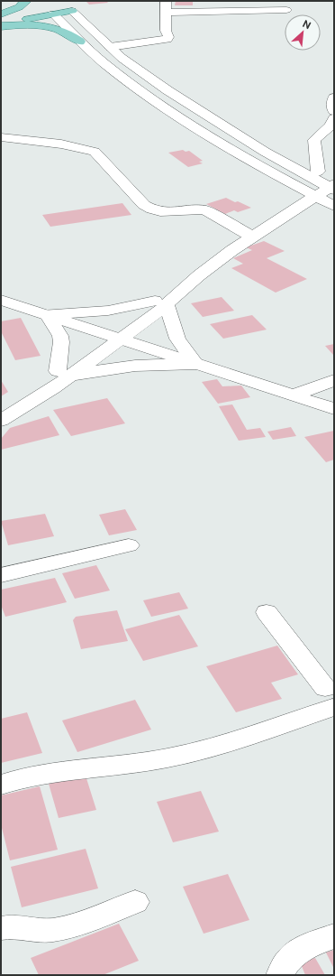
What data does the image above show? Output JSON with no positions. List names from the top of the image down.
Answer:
{
  "north": "top right"
}
